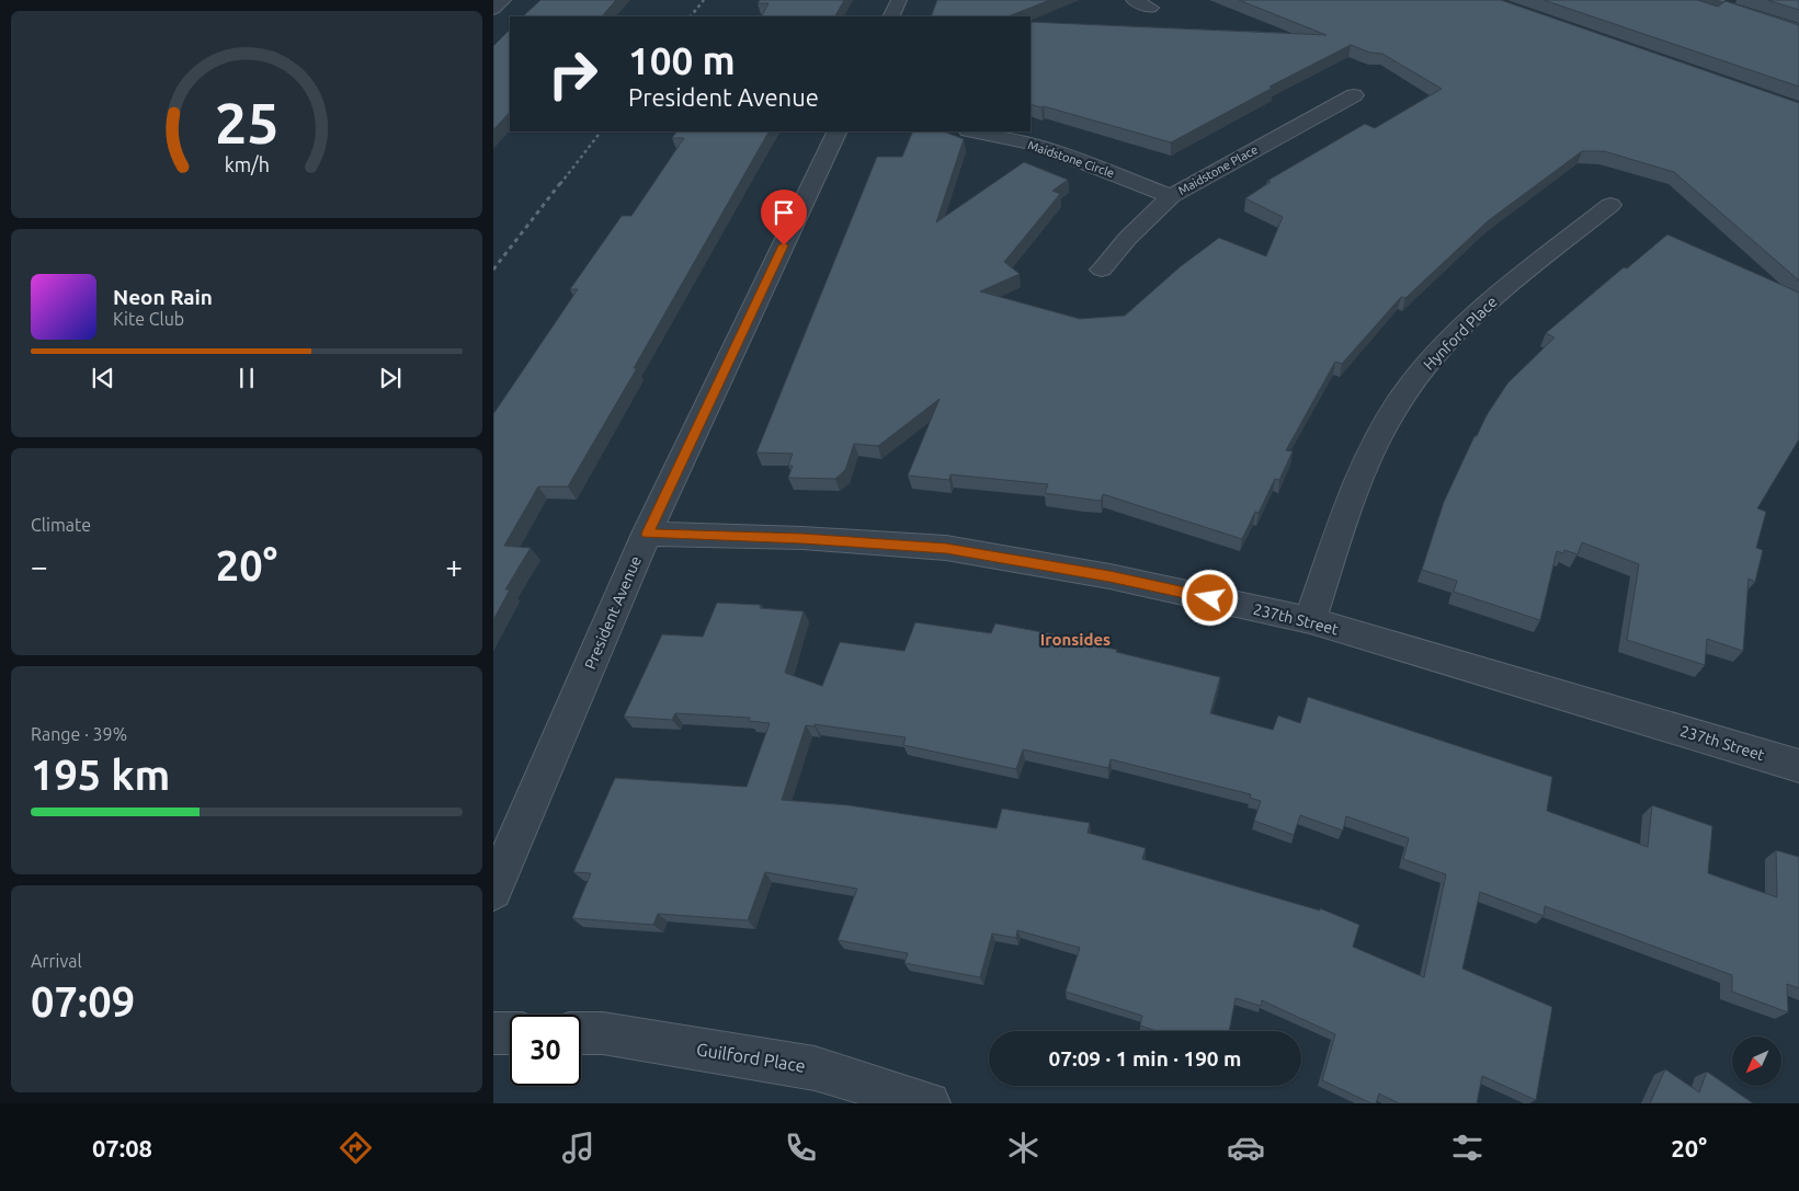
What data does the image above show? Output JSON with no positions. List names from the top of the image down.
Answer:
{
  "streets": {
    "street": [
      "Maidstone Circle",
      "Maidstone Place",
      "Hynford Place",
      "President Avenue",
      "237th Street",
      "Guilford Place"
    ]
  },
  "crossings": [
    ["Maidstone Circle", "Maidstone Place"],
    ["Hynford Place", "237th Street"],
    ["President Avenue", "237th Street"]
  ],
  "districts": ["Ironsides"],
  "north": "bottom left",
  "page": {
    "turn": ["100 m", "President Avenue"],
    "song": ["Neon Rain", "Kite Club"],
    "tile": [
      "Climate",
      ["Range · 39%", "195 km"],
      ["Arrival", "07:09"]
    ],
    "heat": ["−", "20°", "+"],
    "limit": "30",
    "trip": "07:09 · 1 min · 190 m",
    "tabs": ["07:08", "20°"],
    "gauge": ["25", "km/h"]
  }
}
